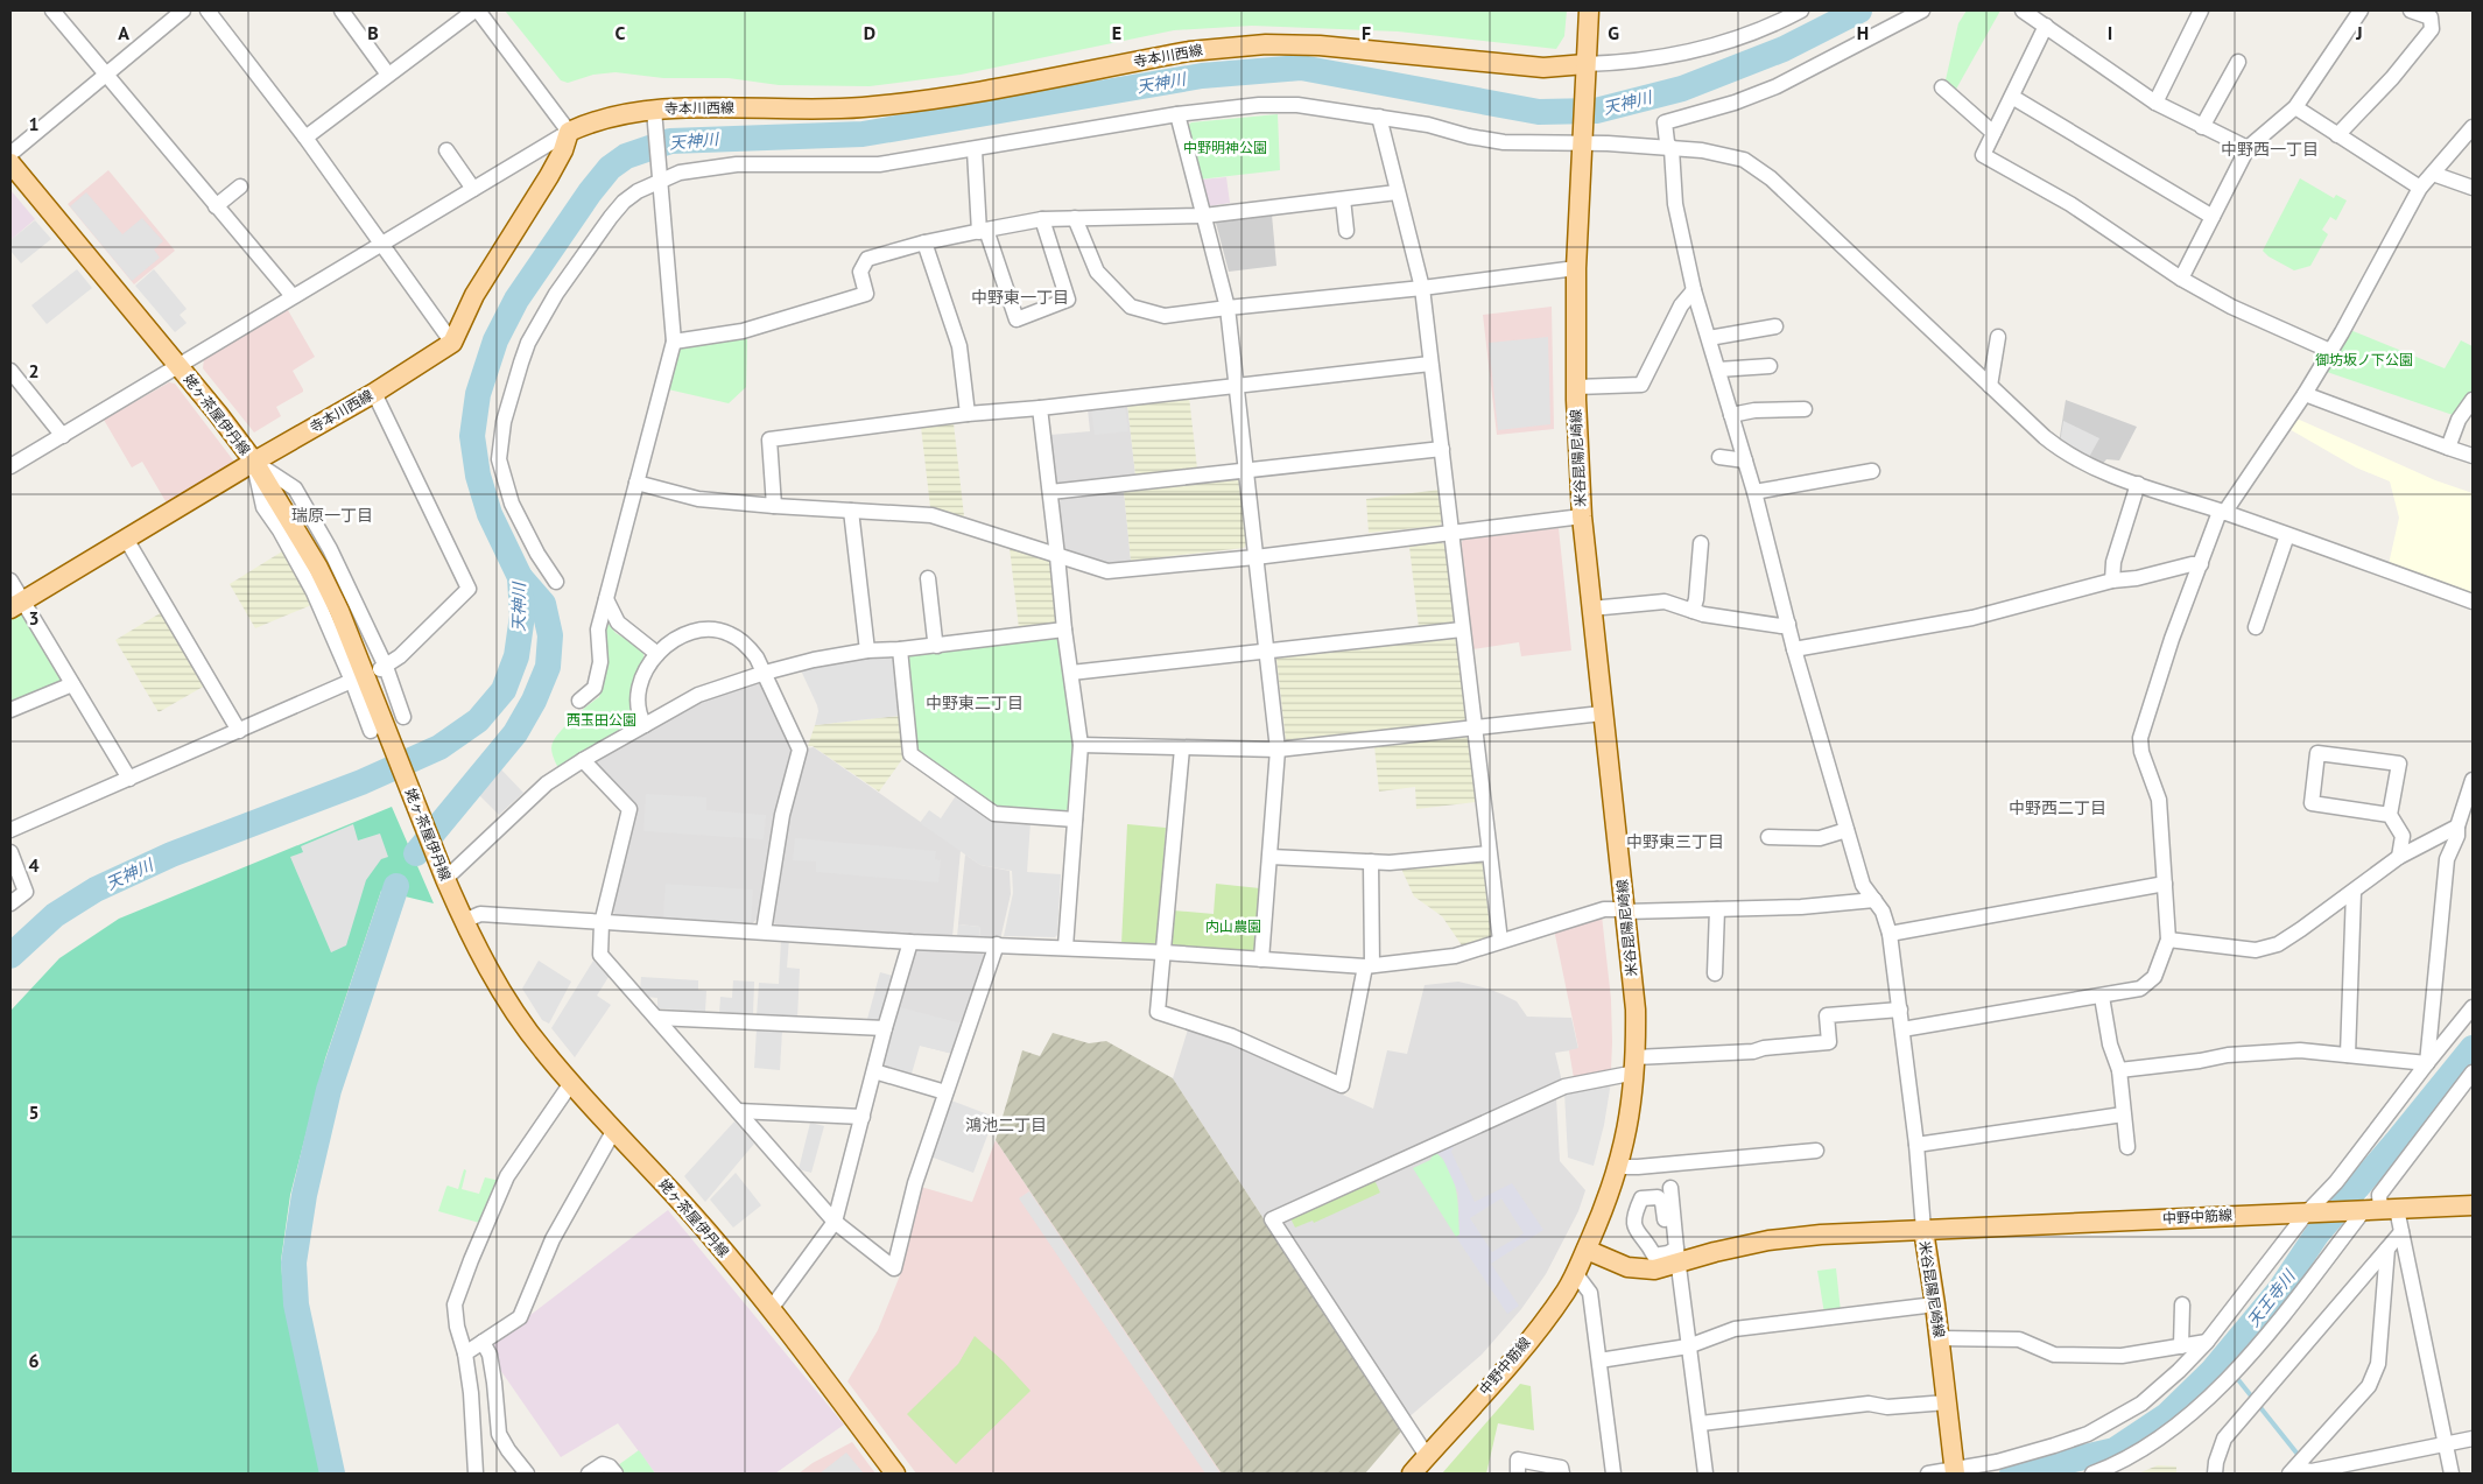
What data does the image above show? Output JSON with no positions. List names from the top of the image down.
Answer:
{
  "streets": {
    "main road": [
      "寺本川西線",
      "姥ヶ茶屋伊丹線",
      "米谷昆陽尼崎線",
      "中野中筋線"
    ]
  },
  "crossings": [
    ["寺本川西線", "姥ヶ茶屋伊丹線"],
    ["寺本川西線", "米谷昆陽尼崎線"],
    ["米谷昆陽尼崎線", "中野中筋線"]
  ],
  "districts": [
    "中野西一丁目",
    "中野東一丁目",
    "瑞原一丁目",
    "中野東二丁目",
    "中野西二丁目",
    "中野東三丁目",
    "鴻池二丁目"
  ],
  "water": ["天神川", "天王寺川"],
  "parks": [
    "中野明神公園",
    "御坊坂ノ下公園",
    "西玉田公園",
    "内山農園"
  ],
  "grid": {
    "columns": [
      "A",
      "B",
      "C",
      "D",
      "E",
      "F",
      "G",
      "H",
      "I",
      "J"
    ],
    "rows": [
      "1",
      "2",
      "3",
      "4",
      "5",
      "6"
    ]
  }
}
